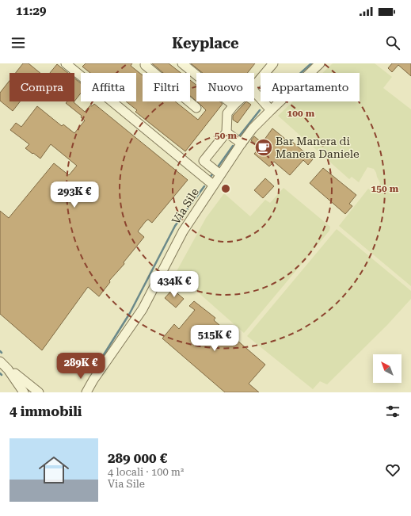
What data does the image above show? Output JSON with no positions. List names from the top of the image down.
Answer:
{
  "streets": {
    "street": ["Via Sile"]
  },
  "places": {
    "cafe": ["Bar Manera di Manera Daniele"]
  },
  "north": "top left",
  "page": {
    "status": "11:29",
    "header": "Keyplace",
    "chip": [
      "Compra",
      "Affitta",
      "Filtri",
      "Nuovo",
      "Appartamento"
    ],
    "price": [
      "293K €",
      "434K €",
      "515K €",
      "289K €"
    ],
    "heading": "4 immobili",
    "list": [
      {
        "name": "289 000 €",
        "note": "4 locali · 100 m² · Via Sile"
      }
    ]
  },
  "rings": ["100 m", "50 m", "150 m"]
}
